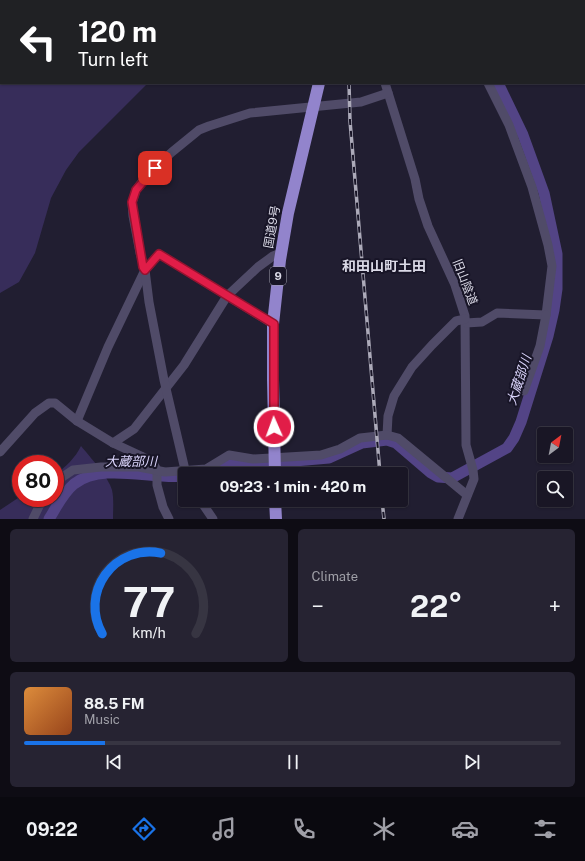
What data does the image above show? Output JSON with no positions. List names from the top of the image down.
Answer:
{
  "streets": {
    "highway": ["国道9号", "9"],
    "street": ["旧山陰道"]
  },
  "districts": ["和田山町土田"],
  "water": ["大蔵部川"],
  "north": "top right",
  "page": {
    "turn": ["120 m", "Turn left"],
    "limit": "80",
    "trip": "09:23 · 1 min · 420 m",
    "tile": "Climate",
    "heat": ["−", "22°", "+"],
    "song": ["88.5 FM", "Music"],
    "tabs": "09:22",
    "gauge": ["77", "km/h"]
  }
}
